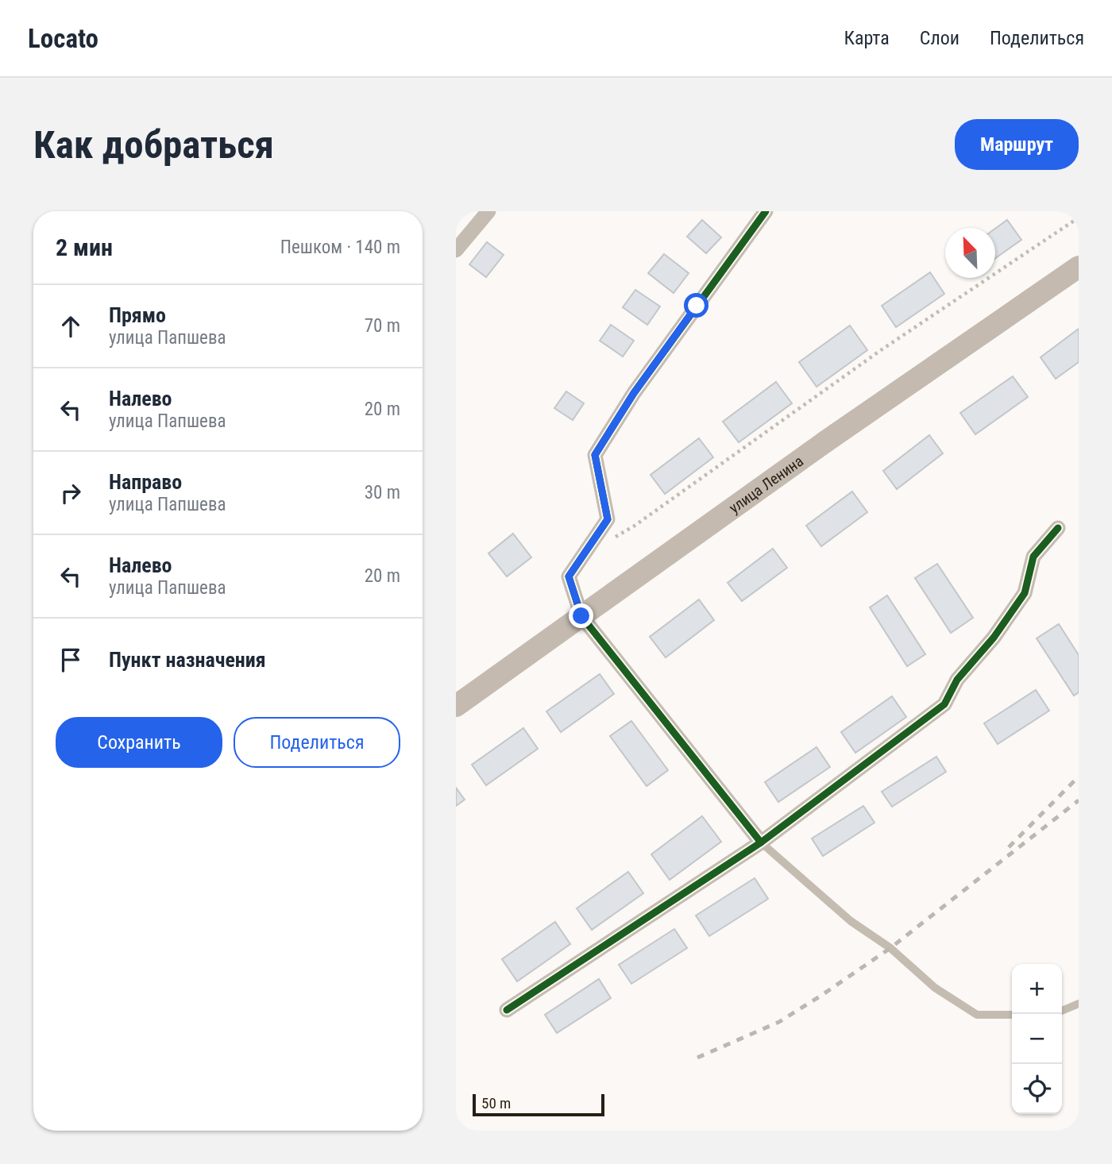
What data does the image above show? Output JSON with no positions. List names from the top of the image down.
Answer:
{
  "streets": {
    "main road": ["улица Ленина"]
  },
  "scale_bar": "50 m",
  "north": "top left",
  "page": {
    "header": "Locato",
    "nav": ["Карта", "Слои", "Поделиться"],
    "buttons": [
      "Маршрут",
      ["Сохранить", "Поделиться"]
    ],
    "title": "Как добраться",
    "heading": ["2 мин", "Пешком · 140 m"],
    "list": [
      ["Прямо", "улица Папшева", "70 m"],
      ["Налево", "улица Папшева", "20 m"],
      ["Направо", "улица Папшева", "30 m"],
      ["Налево", "улица Папшева", "20 m"],
      "Пункт назначения"
    ],
    "map_buttons": ["+", "−"],
    "scale": "50 m"
  }
}
